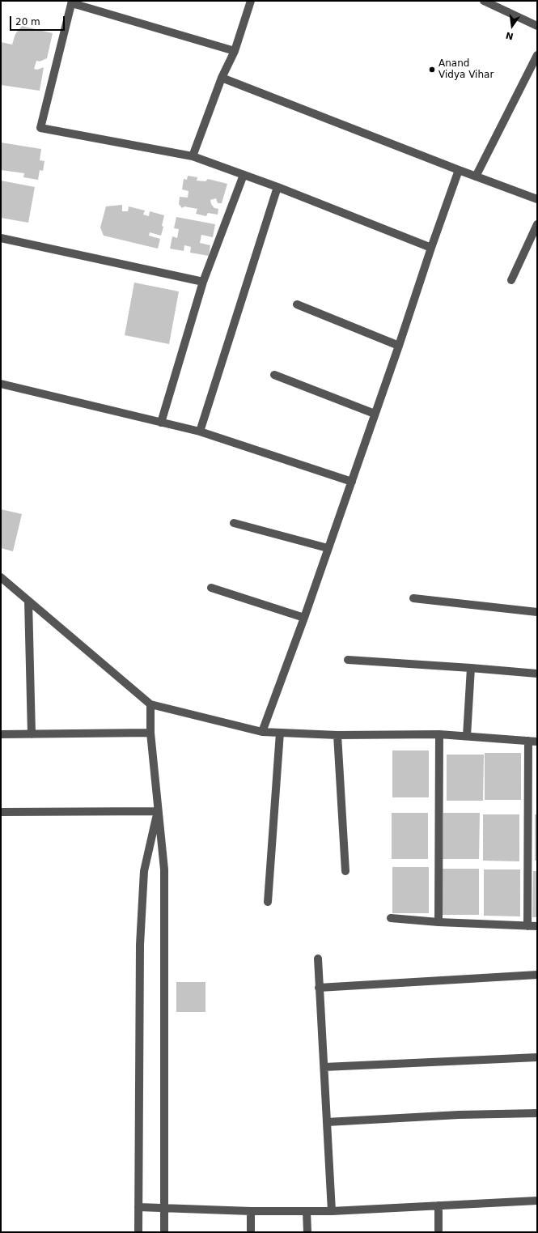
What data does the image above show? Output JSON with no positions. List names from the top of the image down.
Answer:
{
  "places": ["Anand Vidya Vihar"],
  "scale_bar": "20 m",
  "north": "bottom"
}
